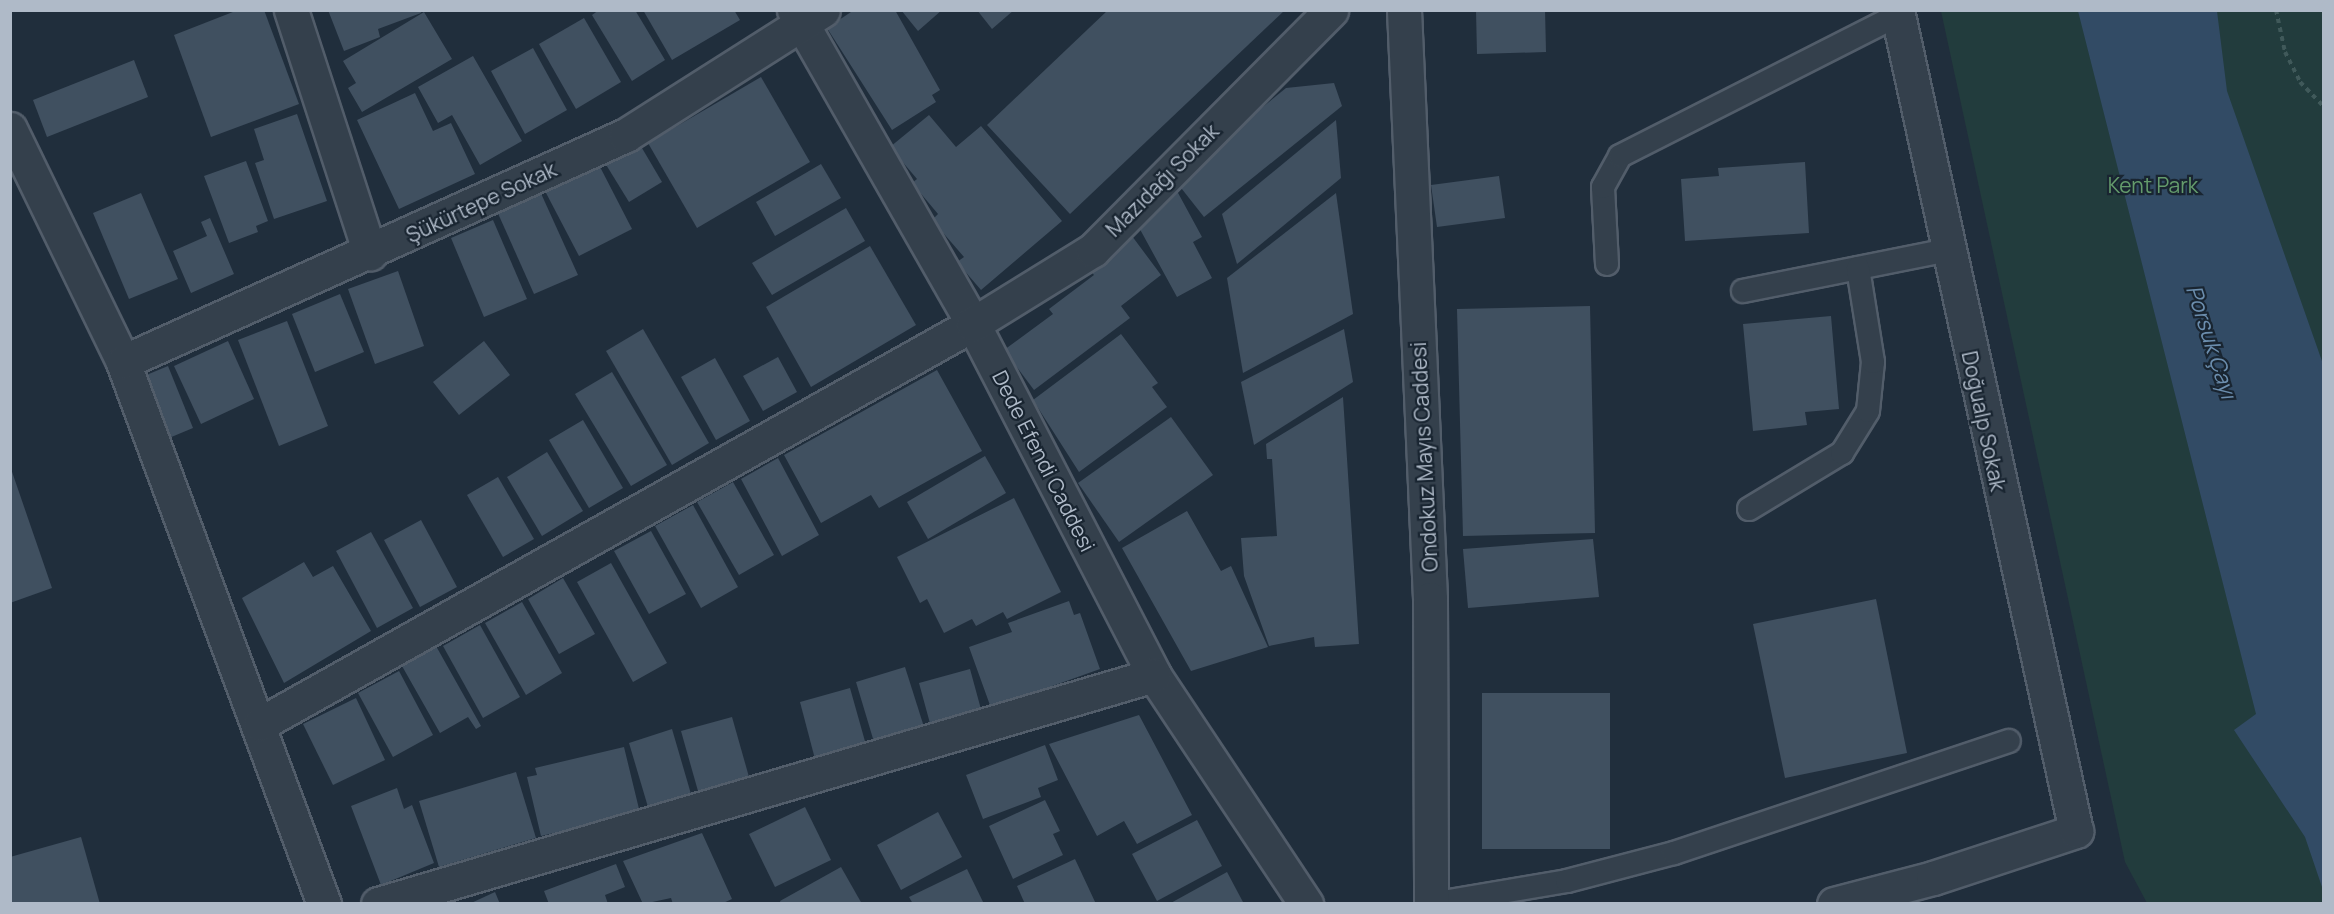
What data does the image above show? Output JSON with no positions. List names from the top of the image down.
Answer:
{
  "streets": {
    "street": [
      "Mazıdağı Sokak",
      "Şükürtepe Sokak",
      "Doğualp Sokak",
      "Ondokuz Mayıs Caddesi",
      "Dede Efendi Caddesi"
    ]
  },
  "crossings": [
    ["Mazıdağı Sokak", "Dede Efendi Caddesi"],
    ["Şükürtepe Sokak", "Dede Efendi Caddesi"]
  ],
  "water": ["Porsuk Çayı"],
  "parks": ["Kent Park"]
}
